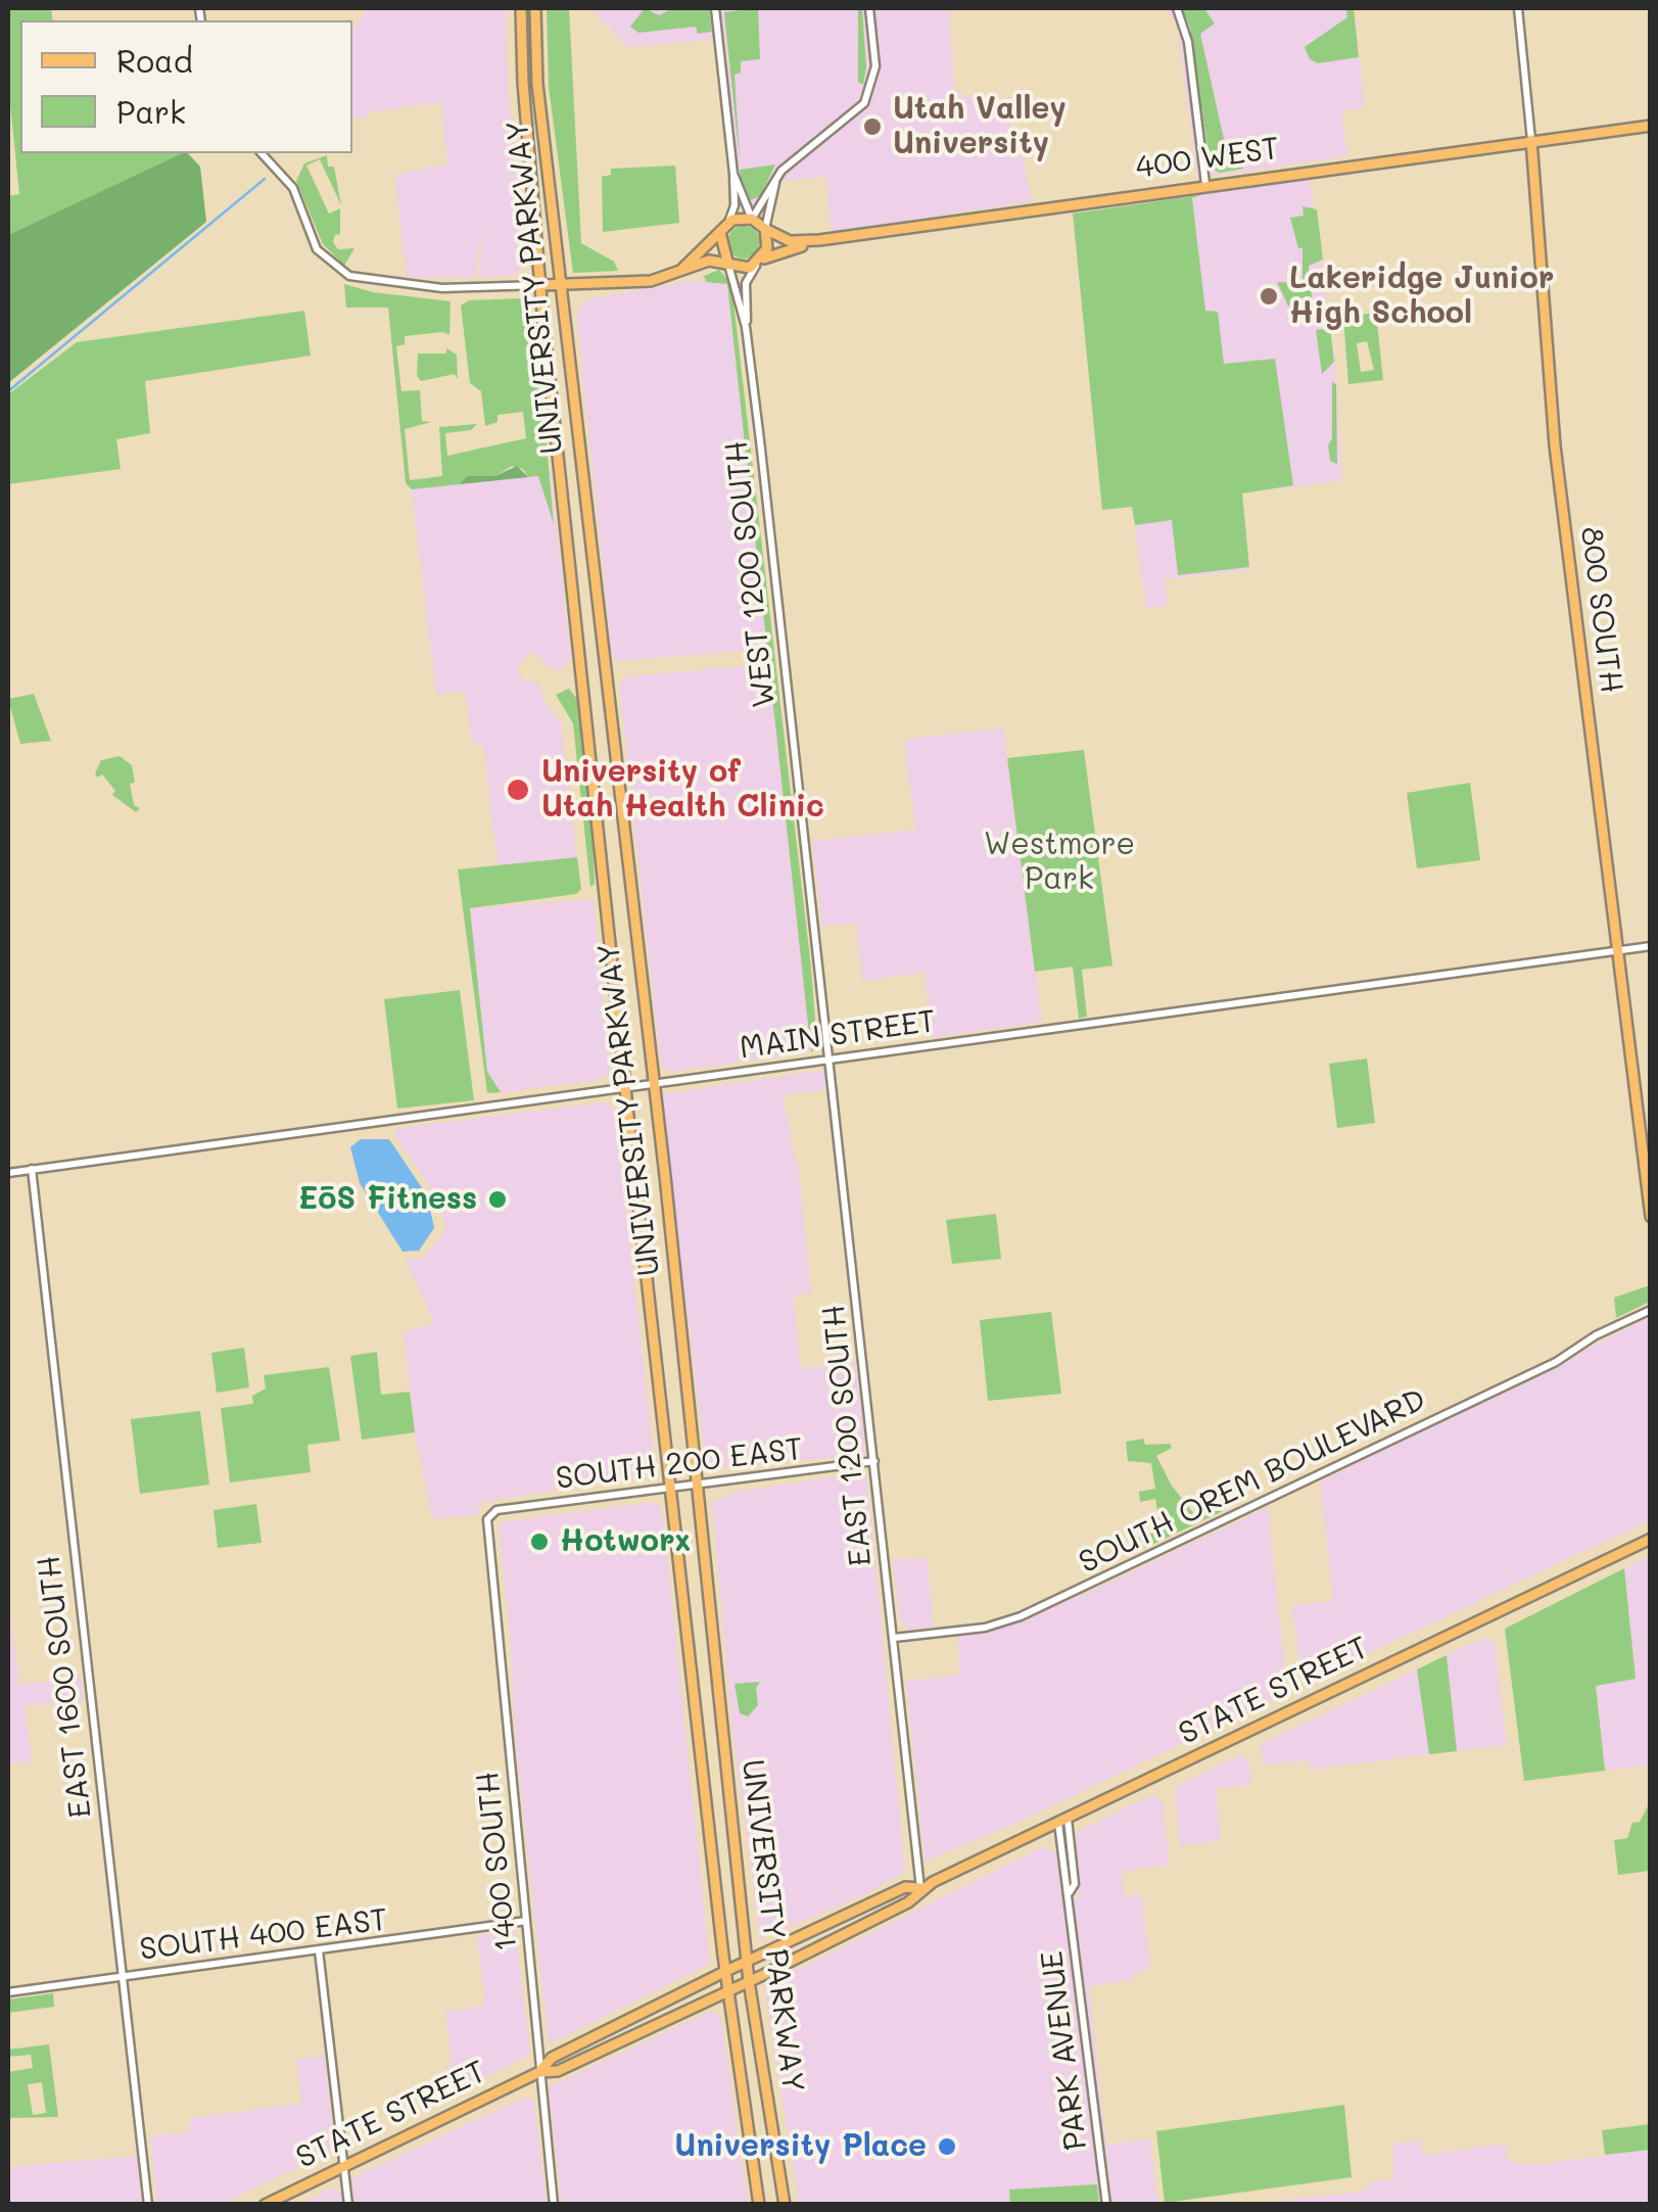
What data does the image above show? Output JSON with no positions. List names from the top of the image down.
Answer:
{
  "streets": {
    "main road": [
      "400 WEST",
      "UNIVERSITY PARKWAY",
      "800 SOUTH",
      "STATE STREET"
    ],
    "street": [
      "WEST 1200 SOUTH",
      "MAIN STREET",
      "EAST 1200 SOUTH",
      "SOUTH 200 EAST",
      "SOUTH OREM BOULEVARD",
      "EAST 1600 SOUTH",
      "1400 SOUTH",
      "SOUTH 400 EAST",
      "PARK AVENUE"
    ]
  },
  "crossings": [
    ["400 WEST", "800 SOUTH"],
    ["UNIVERSITY PARKWAY", "MAIN STREET"],
    ["UNIVERSITY PARKWAY", "SOUTH 200 EAST"],
    ["UNIVERSITY PARKWAY", "STATE STREET"],
    ["WEST 1200 SOUTH", "MAIN STREET"],
    ["WEST 1200 SOUTH", "EAST 1200 SOUTH"],
    ["800 SOUTH", "MAIN STREET"],
    ["MAIN STREET", "EAST 1200 SOUTH"],
    ["MAIN STREET", "EAST 1600 SOUTH"],
    ["EAST 1200 SOUTH", "SOUTH 200 EAST"],
    ["EAST 1200 SOUTH", "SOUTH OREM BOULEVARD"],
    ["EAST 1200 SOUTH", "STATE STREET"],
    ["SOUTH 200 EAST", "1400 SOUTH"],
    ["EAST 1600 SOUTH", "SOUTH 400 EAST"],
    ["STATE STREET", "1400 SOUTH"],
    ["STATE STREET", "PARK AVENUE"],
    ["1400 SOUTH", "SOUTH 400 EAST"]
  ],
  "parks": ["Westmore Park"],
  "places": [
    "Utah Valley University",
    "Lakeridge Junior High School",
    "University of Utah Health Clinic",
    "EōS Fitness",
    "Hotworx",
    "University Place"
  ],
  "legend": ["Road", "Park"]
}
